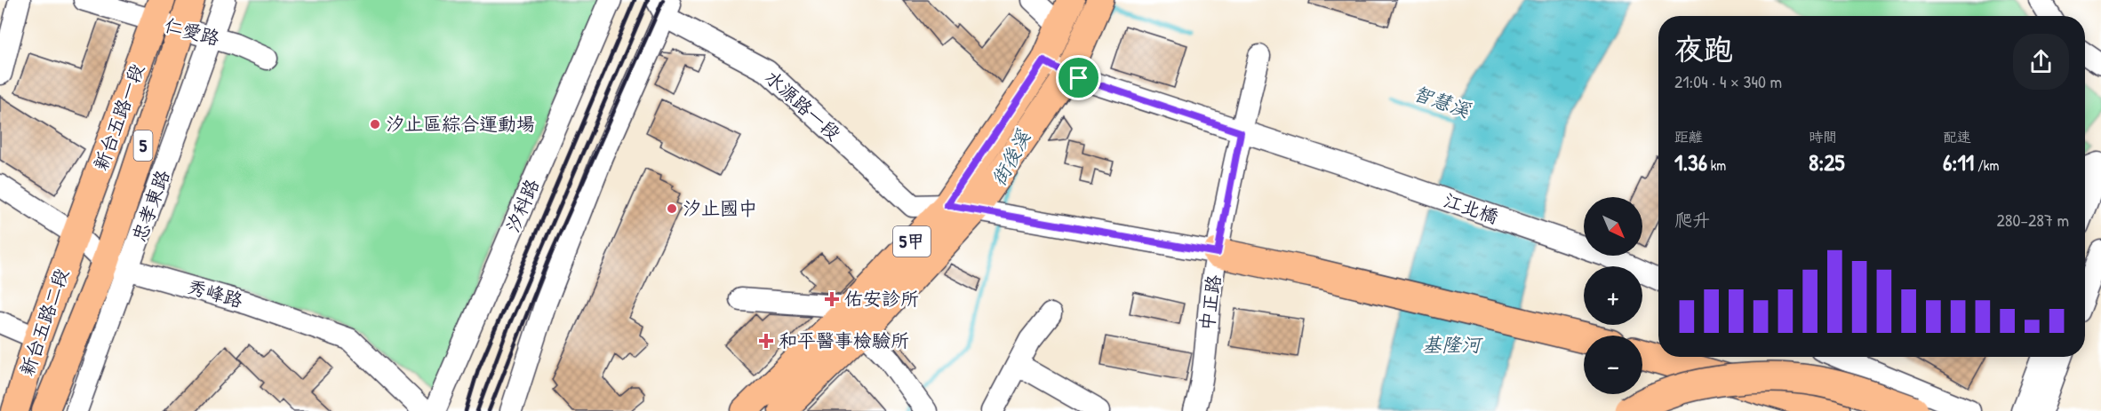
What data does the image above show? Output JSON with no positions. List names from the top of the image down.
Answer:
{
  "streets": {
    "main road": [
      "新台五路一段",
      "5",
      "5甲",
      "新台五路二段"
    ],
    "street": [
      "仁愛路",
      "水源路一段",
      "忠孝東路",
      "汐科路",
      "江北橋",
      "秀峰路",
      "中正路"
    ]
  },
  "crossings": [
    ["仁愛路", "新台五路一段"],
    ["仁愛路", "忠孝東路"],
    ["水源路一段", "5甲"],
    ["水源路一段", "中正路"],
    ["新台五路一段", "忠孝東路"],
    ["新台五路一段", "秀峰路"],
    ["新台五路一段", "新台五路二段"],
    ["忠孝東路", "秀峰路"],
    ["忠孝東路", "新台五路二段"],
    ["江北橋", "5甲"],
    ["江北橋", "中正路"],
    ["秀峰路", "新台五路二段"]
  ],
  "water": ["智慧溪", "街後溪", "基隆河"],
  "places": {
    "other": ["汐止區綜合運動場", "汐止國中"],
    "health": ["佑安診所", "和平醫事檢驗所"]
  },
  "north": "bottom right",
  "page": {
    "heading": ["夜跑", "21:04 · 4 × 340 m"],
    "stats": [
      ["距離", "1.36 km"],
      ["時間", "8:25"],
      ["配速", "6:11 /km"]
    ],
    "map_buttons": ["+", "−"],
    "chart": ["爬升", "280–287 m"]
  }
}
